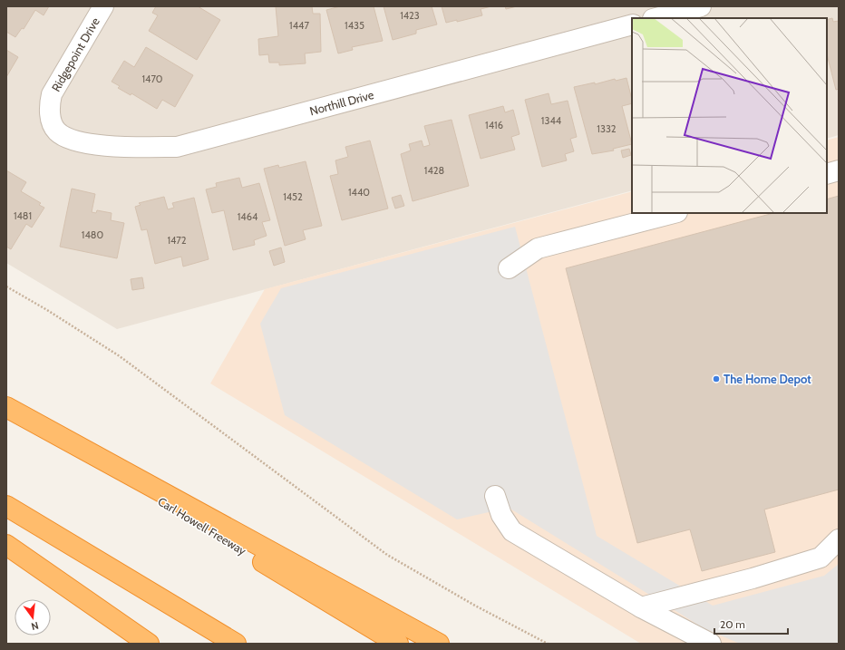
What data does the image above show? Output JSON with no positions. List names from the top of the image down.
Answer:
{
  "streets": {
    "highway": ["Carl Howell Freeway"],
    "street": ["Ridgepoint Drive", "Northill Drive"]
  },
  "crossings": [
    ["Ridgepoint Drive", "Northill Drive"]
  ],
  "places": ["The Home Depot"],
  "house_numbers": [
    "1423",
    "1447",
    "1435",
    "1470",
    "1344",
    "1416",
    "1332",
    "1428",
    "1440",
    "1452",
    "1481",
    "1464",
    "1480",
    "1472"
  ],
  "scale_bar": "20 m",
  "north": "bottom"
}
